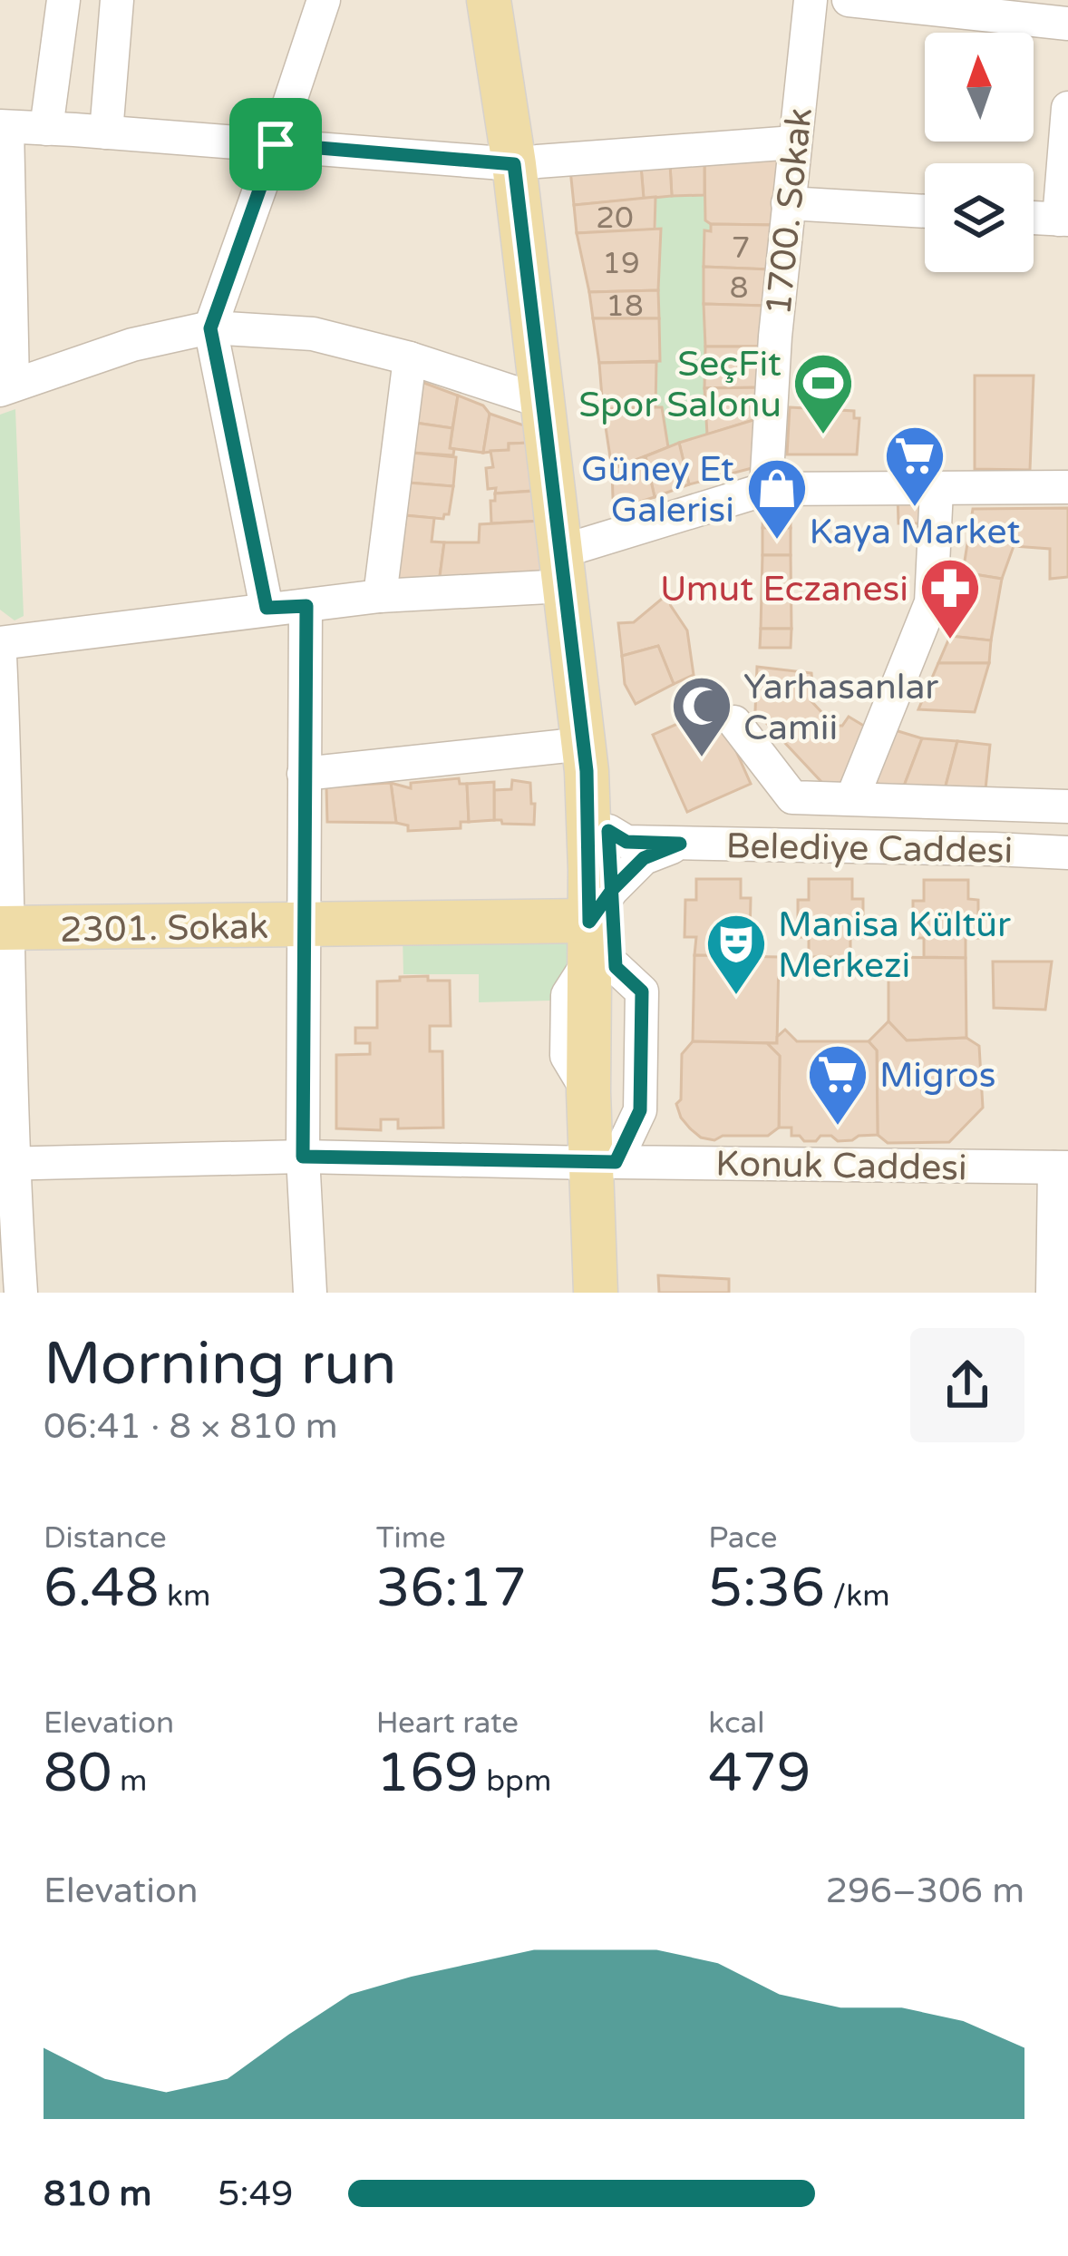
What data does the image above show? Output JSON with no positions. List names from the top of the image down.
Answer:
{
  "streets": {
    "main road": ["2301. Sokak"],
    "street": ["1700. Sokak", "Belediye Caddesi", "Konuk Caddesi"]
  },
  "places": {
    "sports": ["SeçFit Spor Salonu"],
    "supermarket": ["Kaya Market", "Migros"],
    "shop": ["Güney Et Galerisi"],
    "pharmacy": ["Umut Eczanesi"],
    "mosque": ["Yarhasanlar Camii"],
    "theatre": ["Manisa Kültür Merkezi"]
  },
  "house_numbers": [
    "20",
    "7",
    "19",
    "8",
    "18"
  ],
  "north": "top",
  "page": {
    "heading": ["Morning run", "06:41 · 8 × 810 m"],
    "stats": [
      ["Distance", "6.48 km"],
      ["Time", "36:17"],
      ["Pace", "5:36 /km"],
      ["Elevation", "80 m"],
      ["Heart rate", "169 bpm"],
      ["kcal", "479"]
    ],
    "chart": ["Elevation", "296–306 m"],
    "list": [
      {
        "name": "810 m",
        "note": "5:49"
      }
    ]
  }
}
